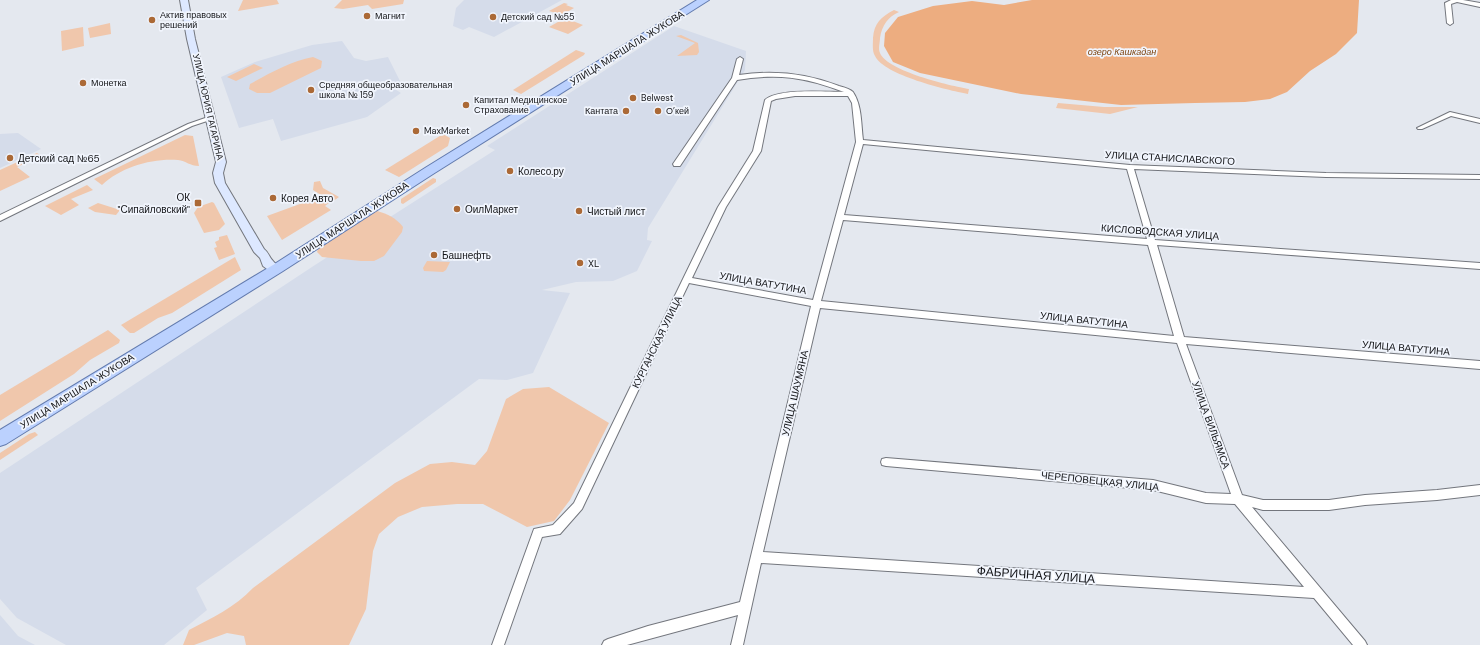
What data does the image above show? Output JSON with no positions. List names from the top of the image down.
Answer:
{
  "streets": {
    "main road": ["УЛИЦА МАРШАЛА ЖУКОВА", "УЛИЦА ЮРИЯ ГАГАРИНА"],
    "street": [
      "УЛИЦА СТАНИСЛАВСКОГО",
      "КИСЛОВОДСКАЯ УЛИЦА",
      "УЛИЦА ВАТУТИНА",
      "КУРГАНСКАЯ УЛИЦА",
      "УЛИЦА ШАУМЯНА",
      "УЛИЦА ВИЛЬЯМСА",
      "ЧЕРЕПОВЕЦКАЯ УЛИЦА",
      "ФАБРИЧНАЯ УЛИЦА"
    ]
  },
  "crossings": [
    ["УЛИЦА МАРШАЛА ЖУКОВА", "УЛИЦА ЮРИЯ ГАГАРИНА"],
    ["УЛИЦА СТАНИСЛАВСКОГО", "УЛИЦА ШАУМЯНА"],
    ["УЛИЦА СТАНИСЛАВСКОГО", "УЛИЦА ВИЛЬЯМСА"],
    ["КИСЛОВОДСКАЯ УЛИЦА", "УЛИЦА ШАУМЯНА"],
    ["КИСЛОВОДСКАЯ УЛИЦА", "УЛИЦА ВИЛЬЯМСА"],
    ["УЛИЦА ВАТУТИНА", "КУРГАНСКАЯ УЛИЦА"],
    ["УЛИЦА ВАТУТИНА", "УЛИЦА ШАУМЯНА"],
    ["УЛИЦА ВАТУТИНА", "УЛИЦА ВИЛЬЯМСА"],
    ["УЛИЦА ШАУМЯНА", "ФАБРИЧНАЯ УЛИЦА"],
    ["УЛИЦА ВИЛЬЯМСА", "ЧЕРЕПОВЕЦКАЯ УЛИЦА"],
    ["УЛИЦА ВИЛЬЯМСА", "ФАБРИЧНАЯ УЛИЦА"]
  ],
  "water": ["озеро Кашкадан"],
  "places": {
    "other": [
      "Магнит",
      "Детский сад №55",
      "Актив правовых решений",
      "Монетка",
      "Средняя общеобразовательная школа № 159",
      "Belwest",
      "Капитал Медицинское Страхование",
      "Кантата",
      "О’кей",
      "MaxMarket",
      "Детский сад №65",
      "Колесо.ру",
      "Корея Авто",
      "ОилМаркет",
      "Чистый лист",
      "Башнефть",
      "XL"
    ],
    "transit": ["ОК \"Сипайловский\""]
  }
}
